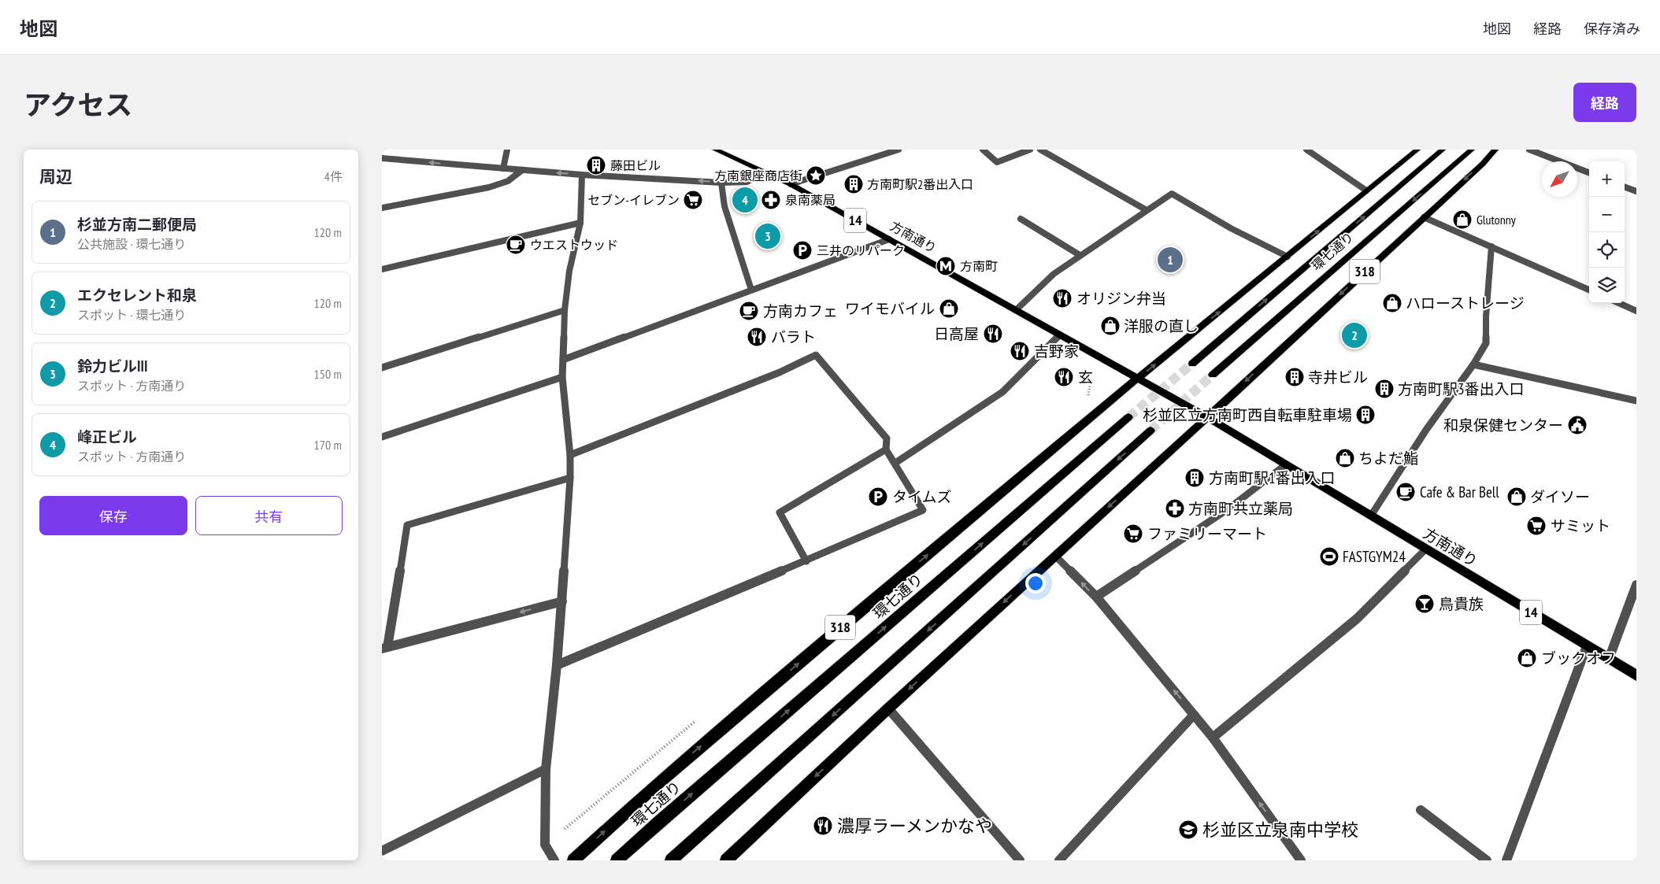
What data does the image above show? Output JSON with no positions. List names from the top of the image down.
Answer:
{
  "streets": {
    "main road": [
      "14",
      "方南通り",
      "環七通り",
      "318"
    ]
  },
  "crossings": [
    ["14", "方南通り"],
    ["14", "318"],
    ["方南通り", "318"]
  ],
  "places": {
    "building": [
      "藤田ビル",
      "方南町駅2番出入口",
      "寺井ビル",
      "方南町駅3番出入口",
      "杉並区立方南町西自転車駐車場",
      "方南町駅1番出入口"
    ],
    "place": ["方南銀座商店街"],
    "supermarket": ["セブン-イレブン", "サミット", "ファミリーマート"],
    "pharmacy": ["泉南薬局", "方南町共立薬局"],
    "shop": [
      "Glutonny",
      "ハローストレージ",
      "ワイモバイル",
      "洋服の直し",
      "ちよだ鮨",
      "ダイソー",
      "ブックオフ"
    ],
    "cafe": ["ウエストウッド", "方南カフェ", "Cafe & Bar Bell"],
    "parking": ["三井のリパーク", "タイムズ"],
    "metro station": ["方南町"],
    "restaurant": [
      "オリジン弁当",
      "日高屋",
      "バラト",
      "吉野家",
      "玄",
      "濃厚ラーメンかなや"
    ],
    "public building": ["和泉保健センター"],
    "sports": ["FASTGYM24"],
    "bar": ["鳥貴族"],
    "school or university": ["杉並区立泉南中学校"]
  },
  "north": "bottom left",
  "page": {
    "header": "地図",
    "nav": ["地図", "経路", "保存済み"],
    "title": "アクセス",
    "buttons": [
      "経路",
      ["保存", "共有"]
    ],
    "heading": ["周辺", "4件"],
    "map_buttons": ["+", "−"],
    "pins": [
      "4",
      "3",
      "1",
      "2"
    ],
    "list": [
      {
        "mark": "1",
        "name": "杉並方南二郵便局",
        "note": "公共施設 · 環七通り",
        "value": "120 m"
      },
      {
        "mark": "2",
        "name": "エクセレント和泉",
        "note": "スポット · 環七通り",
        "value": "120 m"
      },
      {
        "mark": "3",
        "name": "鈴力ビルIII",
        "note": "スポット · 方南通り",
        "value": "150 m"
      },
      {
        "mark": "4",
        "name": "峰正ビル",
        "note": "スポット · 方南通り",
        "value": "170 m"
      }
    ]
  }
}
